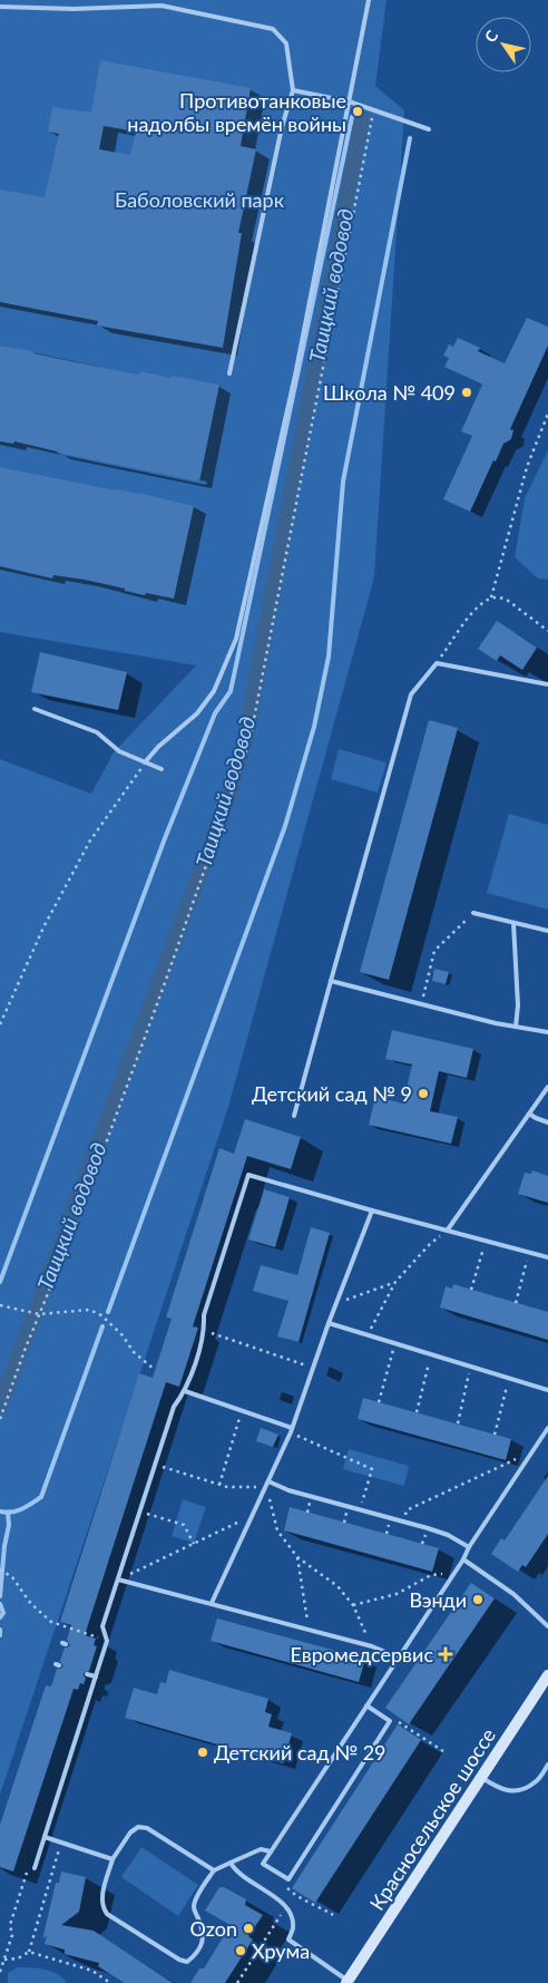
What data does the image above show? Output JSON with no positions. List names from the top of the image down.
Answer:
{
  "streets": {
    "main road": ["Красносельское шоссе"]
  },
  "water": ["Таицкий водовод"],
  "parks": ["Баболовский парк"],
  "places": {
    "other": [
      "Противотанковые надолбы времён войны",
      "Школа № 409",
      "Детский сад № 9",
      "Вэнди",
      "Детский сад № 29",
      "Ozon",
      "Хрума"
    ],
    "health": ["Евромедсервис"]
  },
  "north": "top left"
}
